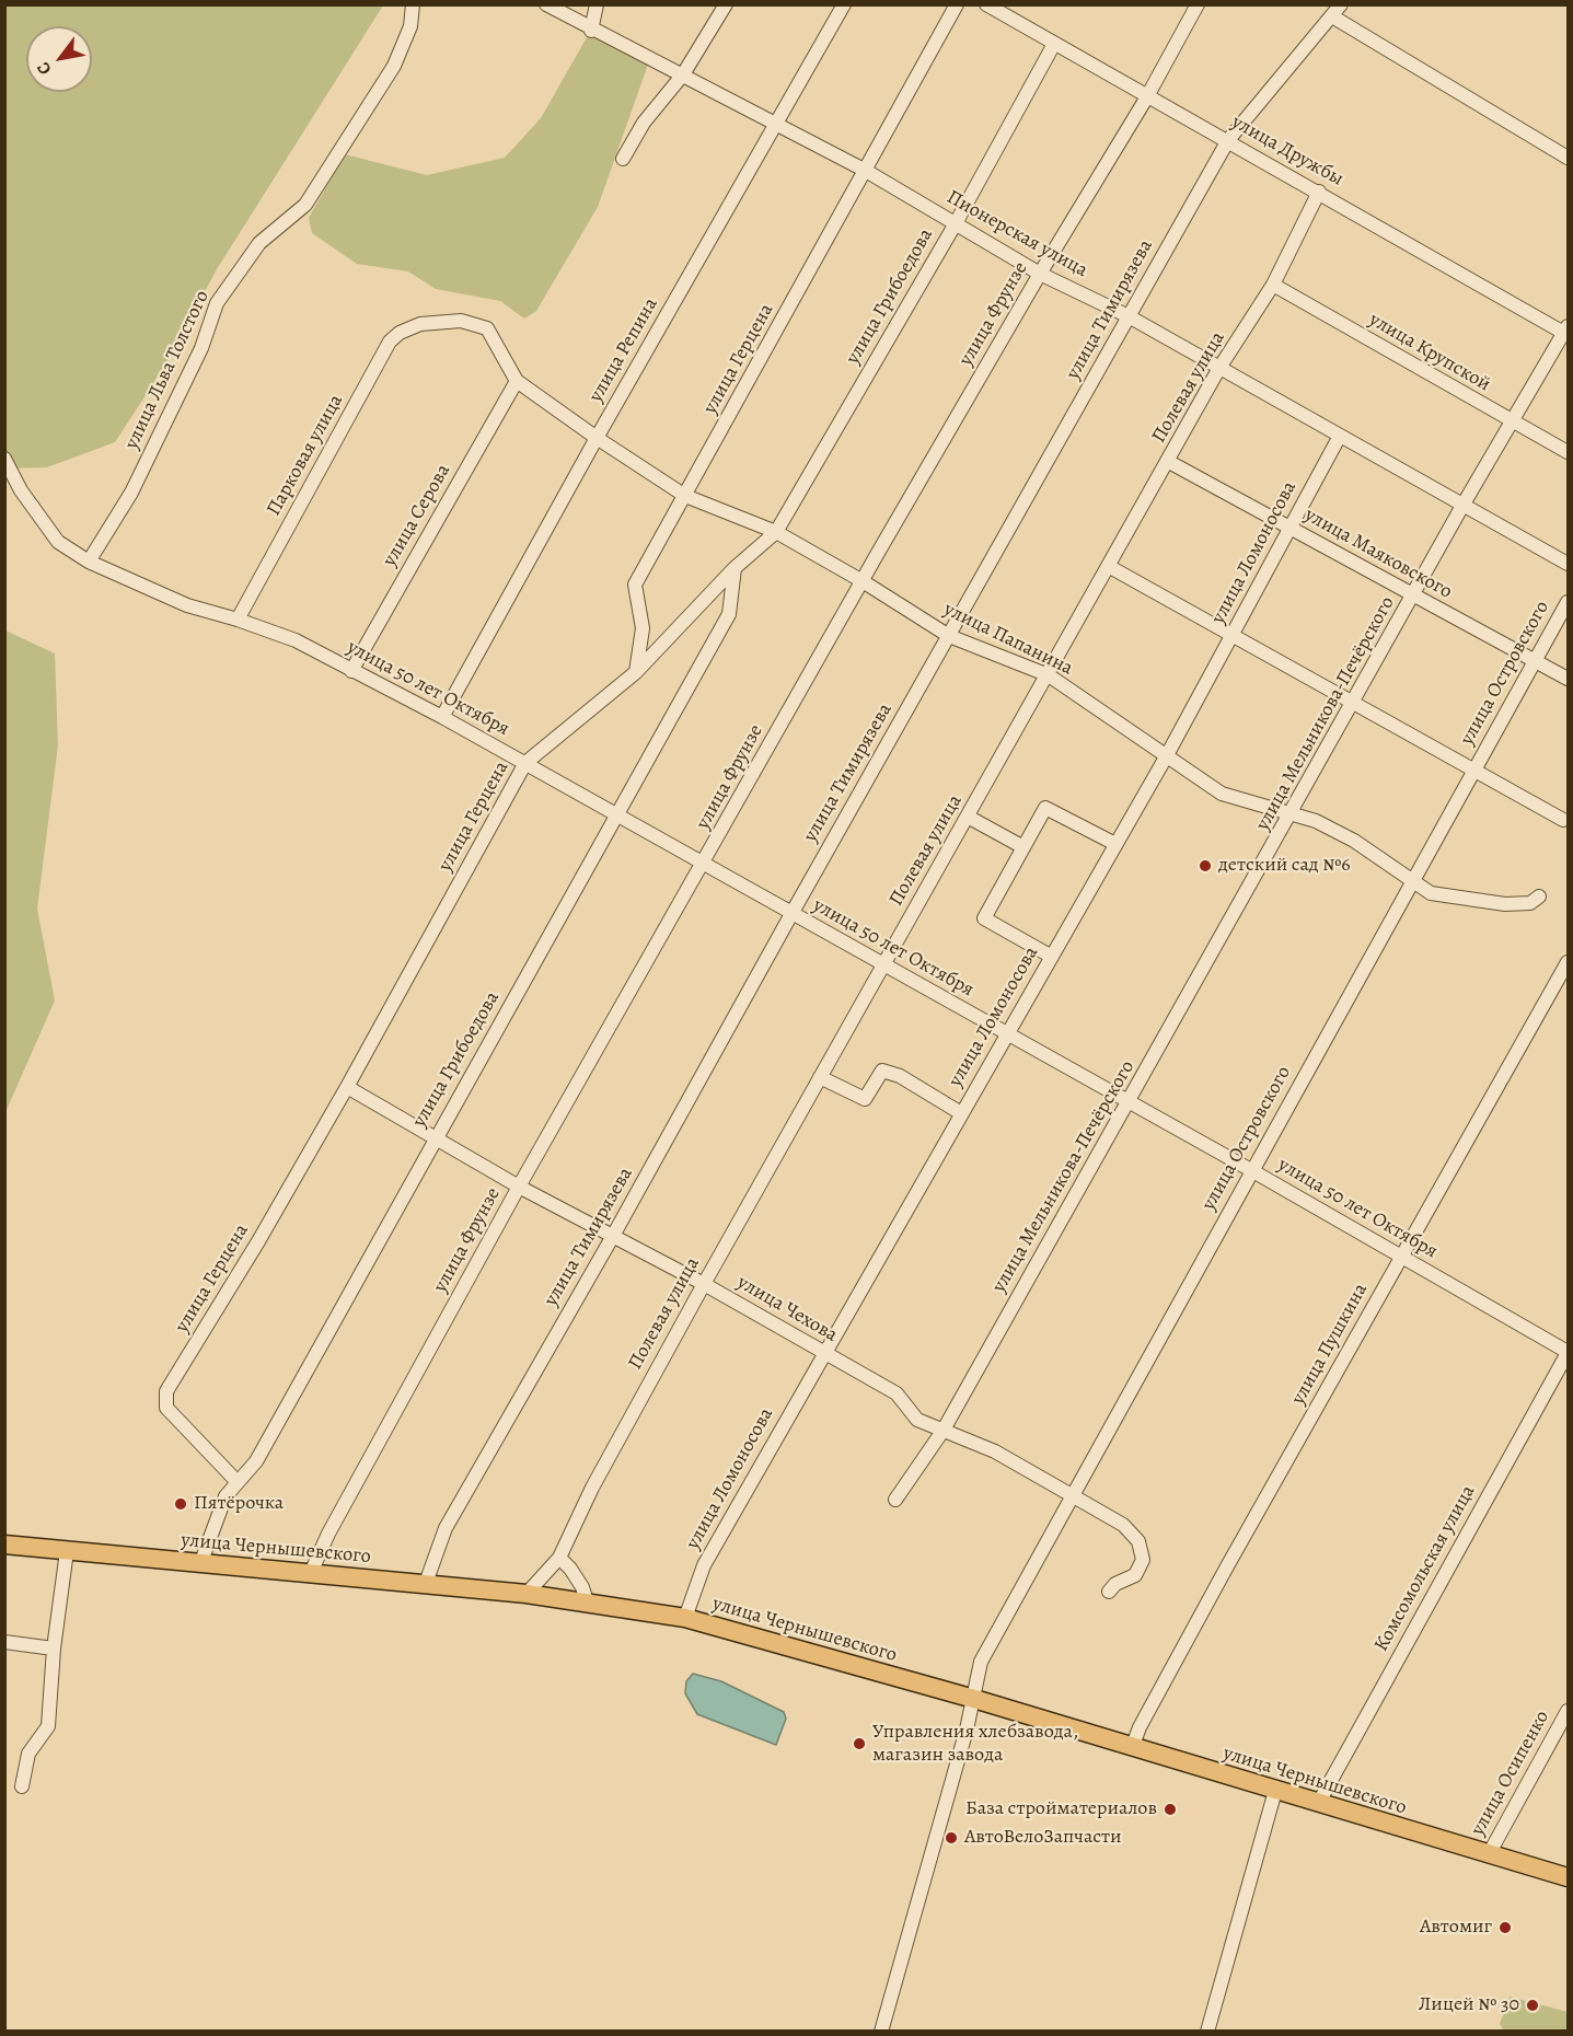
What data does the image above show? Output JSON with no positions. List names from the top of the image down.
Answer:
{
  "streets": {
    "main road": ["улица Чернышевского"],
    "street": [
      "улица Дружбы",
      "Пионерская улица",
      "улица Грибоедова",
      "улица Тимирязева",
      "улица Фрунзе",
      "улица Репина",
      "улица Крупской",
      "улица Герцена",
      "улица Льва Толстого",
      "Полевая улица",
      "Парковая улица",
      "улица Серова",
      "улица Ломоносова",
      "улица Маяковского",
      "улица Папанина",
      "улица Островского",
      "улица 50 лет Октября",
      "улица Мельникова-Печёрского",
      "улица Чехова",
      "улица Пушкина",
      "Комсомольская улица",
      "улица Осипенко"
    ]
  },
  "crossings": [
    ["улица Дружбы", "улица Грибоедова"],
    ["улица Дружбы", "улица Тимирязева"],
    ["улица Дружбы", "улица Фрунзе"],
    ["улица Дружбы", "Полевая улица"],
    ["улица Дружбы", "улица Мельникова-Печёрского"],
    ["Пионерская улица", "улица Грибоедова"],
    ["Пионерская улица", "улица Тимирязева"],
    ["Пионерская улица", "улица Фрунзе"],
    ["Пионерская улица", "улица Репина"],
    ["Пионерская улица", "улица Герцена"],
    ["Пионерская улица", "Полевая улица"],
    ["Пионерская улица", "улица Ломоносова"],
    ["Пионерская улица", "улица Мельникова-Печёрского"],
    ["улица Грибоедова", "улица Герцена"],
    ["улица Грибоедова", "улица Папанина"],
    ["улица Грибоедова", "улица 50 лет Октября"],
    ["улица Грибоедова", "улица Чехова"],
    ["улица Грибоедова", "улица Чернышевского"],
    ["улица Тимирязева", "улица Папанина"],
    ["улица Тимирязева", "улица 50 лет Октября"],
    ["улица Тимирязева", "улица Чехова"],
    ["улица Тимирязева", "улица Чернышевского"],
    ["улица Фрунзе", "улица Папанина"],
    ["улица Фрунзе", "улица 50 лет Октября"],
    ["улица Фрунзе", "улица Чехова"],
    ["улица Фрунзе", "улица Чернышевского"],
    ["улица Репина", "улица Папанина"],
    ["улица Репина", "улица 50 лет Октября"],
    ["улица Крупской", "Полевая улица"],
    ["улица Крупской", "улица Мельникова-Печёрского"],
    ["улица Герцена", "улица Папанина"],
    ["улица Герцена", "улица 50 лет Октября"],
    ["улица Герцена", "улица Чехова"],
    ["улица Льва Толстого", "улица 50 лет Октября"],
    ["Полевая улица", "улица Маяковского"],
    ["Полевая улица", "улица Папанина"],
    ["Полевая улица", "улица 50 лет Октября"],
    ["Полевая улица", "улица Чехова"],
    ["Полевая улица", "улица Чернышевского"],
    ["Парковая улица", "улица Папанина"],
    ["Парковая улица", "улица 50 лет Октября"],
    ["улица Серова", "улица Папанина"],
    ["улица Серова", "улица 50 лет Октября"],
    ["улица Ломоносова", "улица Маяковского"],
    ["улица Ломоносова", "улица Папанина"],
    ["улица Ломоносова", "улица 50 лет Октября"],
    ["улица Ломоносова", "улица Чехова"],
    ["улица Ломоносова", "улица Чернышевского"],
    ["улица Маяковского", "улица Островского"],
    ["улица Маяковского", "улица Мельникова-Печёрского"],
    ["улица Папанина", "улица Островского"],
    ["улица Папанина", "улица Мельникова-Печёрского"],
    ["улица Островского", "улица 50 лет Октября"],
    ["улица Островского", "улица Чехова"],
    ["улица Островского", "улица Чернышевского"],
    ["улица 50 лет Октября", "улица Мельникова-Печёрского"],
    ["улица 50 лет Октября", "улица Пушкина"],
    ["улица 50 лет Октября", "Комсомольская улица"],
    ["улица Мельникова-Печёрского", "улица Чехова"],
    ["улица Пушкина", "улица Чернышевского"],
    ["улица Чернышевского", "Комсомольская улица"],
    ["улица Чернышевского", "улица Осипенко"]
  ],
  "places": [
    "детский сад №6",
    "Пятёрочка",
    "Управления хлебзавода, магазин завода",
    "База стройматериалов",
    "АвтоВелоЗапчасти",
    "Автомиг",
    "Лицей № 30"
  ],
  "north": "bottom left"
}
